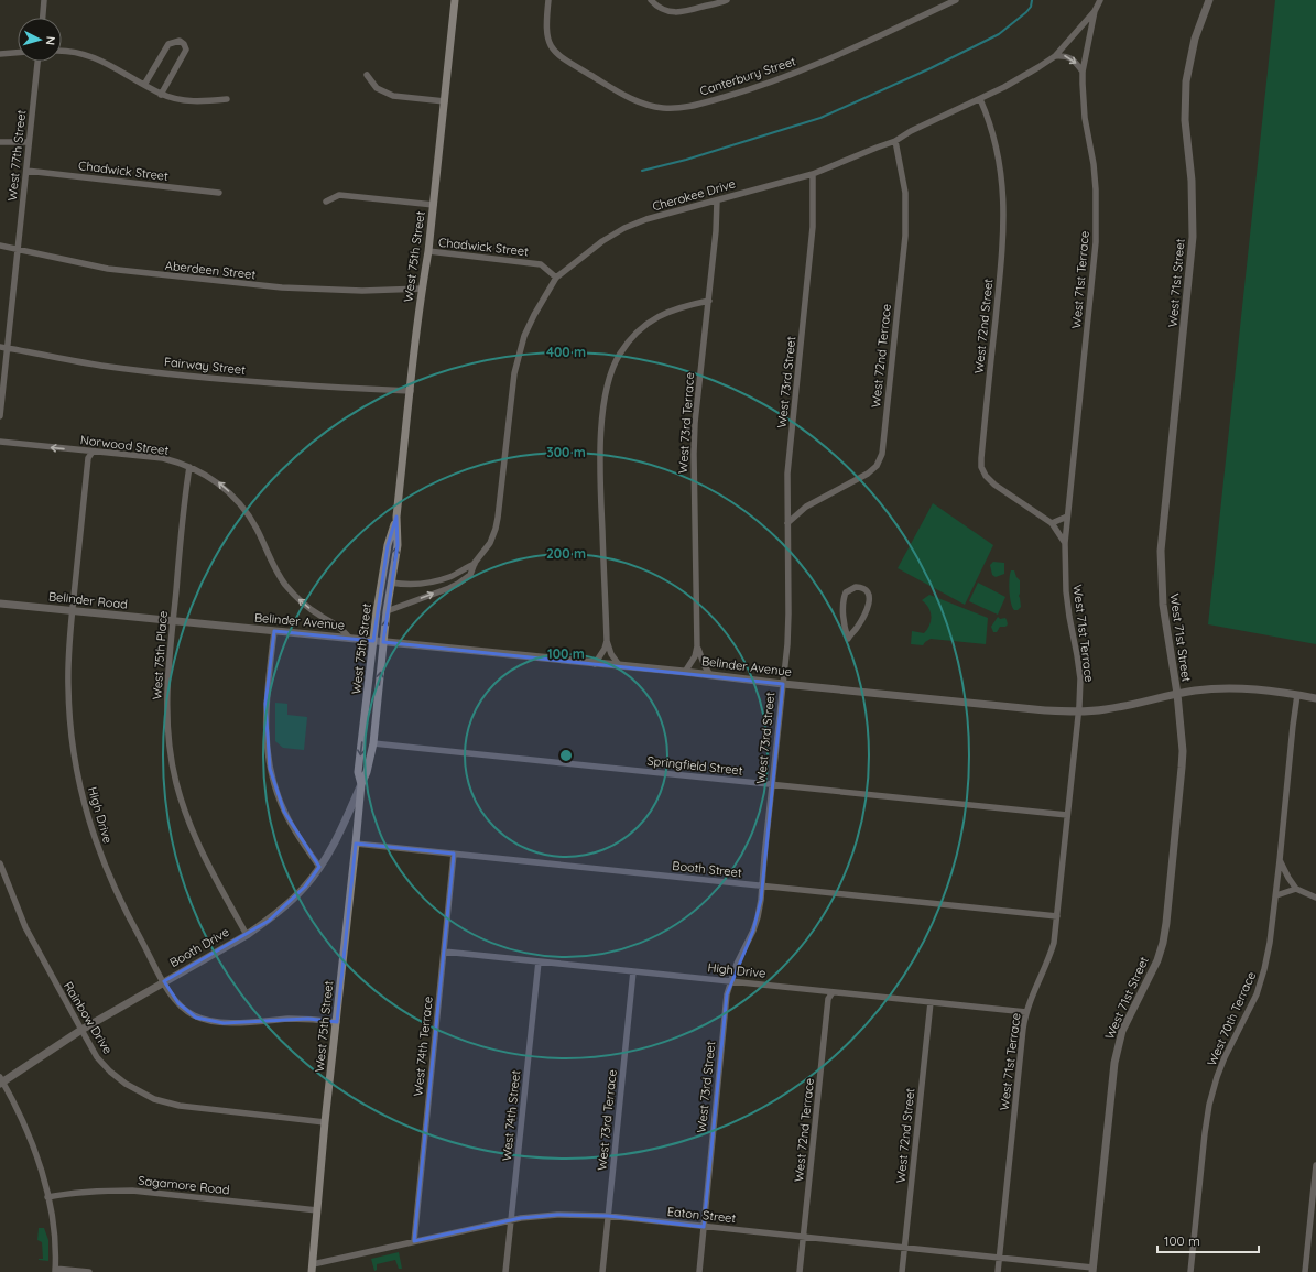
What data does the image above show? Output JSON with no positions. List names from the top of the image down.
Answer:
{
  "streets": {
    "main road": ["West 75th Street"],
    "street": [
      "Canterbury Street",
      "West 77th Street",
      "Chadwick Street",
      "Cherokee Drive",
      "Aberdeen Street",
      "West 71st Terrace",
      "West 71st Street",
      "West 72nd Street",
      "West 72nd Terrace",
      "Fairway Street",
      "West 73rd Street",
      "West 73rd Terrace",
      "Norwood Street",
      "Belinder Road",
      "Belinder Avenue",
      "West 75th Place",
      "Springfield Street",
      "High Drive",
      "Booth Street",
      "Booth Drive",
      "Rainbow Drive",
      "West 70th Terrace",
      "West 74th Terrace",
      "West 74th Street",
      "Sagamore Road",
      "Eaton Street"
    ]
  },
  "crossings": [
    ["West 77th Street", "Chadwick Street"],
    ["West 77th Street", "Aberdeen Street"],
    ["West 77th Street", "Fairway Street"],
    ["Chadwick Street", "Cherokee Drive"],
    ["Chadwick Street", "West 75th Street"],
    ["Cherokee Drive", "West 75th Street"],
    ["Cherokee Drive", "West 71st Terrace"],
    ["Cherokee Drive", "West 72nd Street"],
    ["Cherokee Drive", "West 72nd Terrace"],
    ["Cherokee Drive", "West 73rd Street"],
    ["Cherokee Drive", "West 73rd Terrace"],
    ["West 75th Street", "Aberdeen Street"],
    ["West 75th Street", "Fairway Street"],
    ["West 75th Street", "Belinder Avenue"],
    ["West 75th Street", "Springfield Street"],
    ["West 75th Street", "High Drive"],
    ["West 75th Street", "Booth Street"],
    ["West 75th Street", "Booth Drive"],
    ["West 75th Street", "Rainbow Drive"],
    ["West 75th Street", "Sagamore Road"],
    ["West 75th Street", "Eaton Street"],
    ["West 71st Terrace", "West 72nd Street"],
    ["West 71st Terrace", "Belinder Avenue"],
    ["West 71st Terrace", "Springfield Street"],
    ["West 71st Terrace", "High Drive"],
    ["West 71st Terrace", "Booth Street"],
    ["West 71st Terrace", "Eaton Street"],
    ["West 71st Street", "Belinder Avenue"],
    ["West 71st Street", "Eaton Street"],
    ["West 72nd Street", "High Drive"],
    ["West 72nd Street", "Eaton Street"],
    ["West 72nd Terrace", "West 73rd Street"],
    ["West 72nd Terrace", "High Drive"],
    ["West 72nd Terrace", "Eaton Street"],
    ["West 73rd Street", "Belinder Avenue"],
    ["West 73rd Street", "Springfield Street"],
    ["West 73rd Street", "High Drive"],
    ["West 73rd Street", "Booth Street"],
    ["West 73rd Street", "Eaton Street"],
    ["West 73rd Terrace", "Belinder Avenue"],
    ["West 73rd Terrace", "High Drive"],
    ["West 73rd Terrace", "Eaton Street"],
    ["Norwood Street", "Belinder Avenue"],
    ["Norwood Street", "West 75th Place"],
    ["Norwood Street", "High Drive"],
    ["Belinder Road", "Belinder Avenue"],
    ["Belinder Road", "West 75th Place"],
    ["Belinder Road", "High Drive"],
    ["Belinder Avenue", "West 75th Place"],
    ["Belinder Avenue", "West 70th Terrace"],
    ["West 75th Place", "Booth Drive"],
    ["High Drive", "Booth Drive"],
    ["High Drive", "West 74th Terrace"],
    ["High Drive", "West 74th Street"],
    ["Booth Street", "West 74th Terrace"],
    ["Booth Drive", "Rainbow Drive"],
    ["West 74th Terrace", "Eaton Street"],
    ["West 74th Street", "Eaton Street"]
  ],
  "one_way": ["Norwood Street"],
  "scale_bar": "100 m",
  "north": "right",
  "rings": [
    "400 m",
    "300 m",
    "200 m",
    "100 m"
  ]
}
